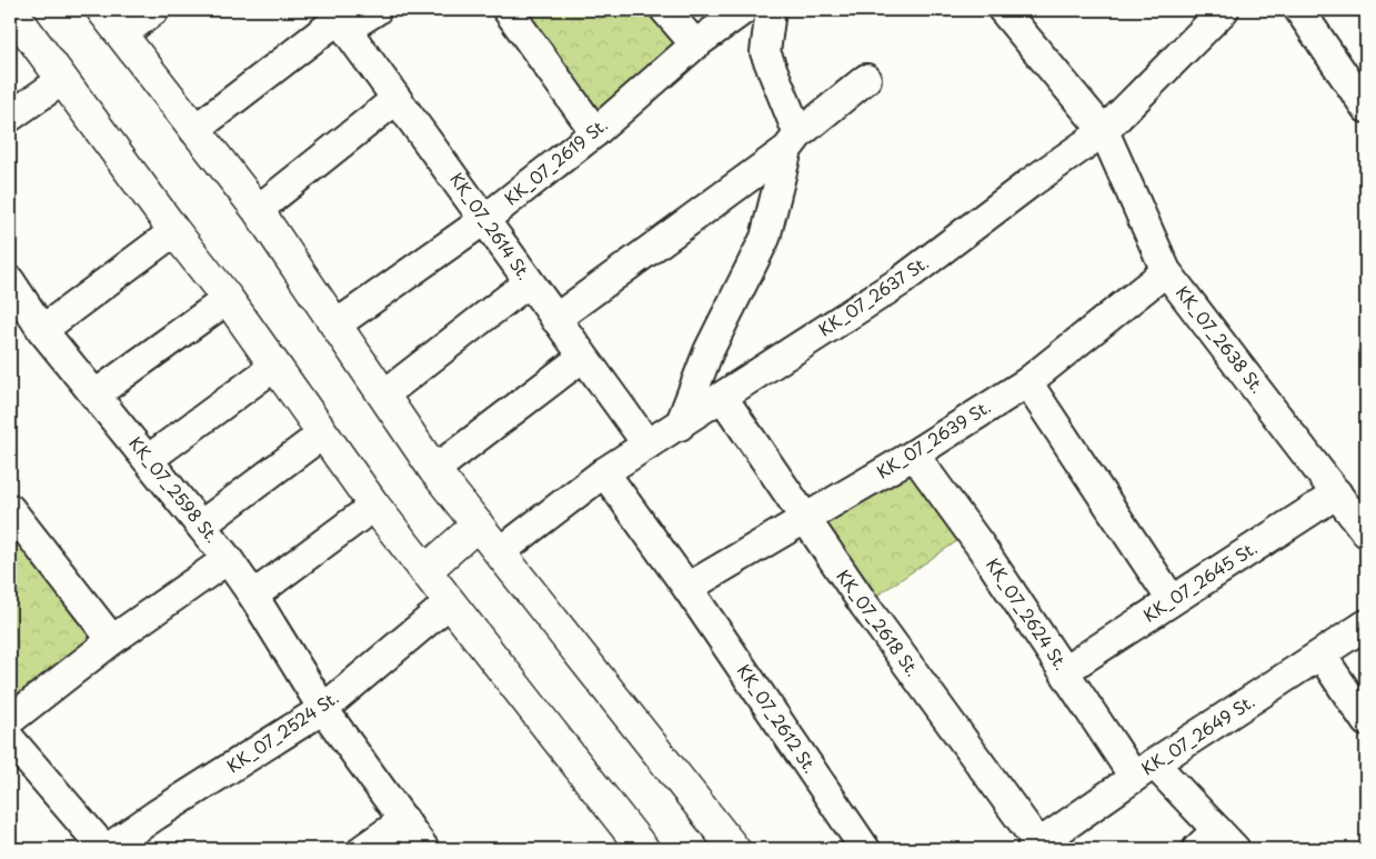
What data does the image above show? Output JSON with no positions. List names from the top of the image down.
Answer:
{
  "streets": {
    "street": [
      "KK_07_2619 St.",
      "KK_07_2614 St.",
      "KK_07_2637 St.",
      "KK_07_2638 St.",
      "KK_07_2639 St.",
      "KK_07_2598 St.",
      "KK_07_2645 St.",
      "KK_07_2624 St.",
      "KK_07_2618 St.",
      "KK_07_2612 St.",
      "KK_07_2524 St.",
      "KK_07_2649 St."
    ]
  },
  "crossings": [
    ["KK_07_2619 St.", "KK_07_2614 St."],
    ["KK_07_2614 St.", "KK_07_2637 St."],
    ["KK_07_2637 St.", "KK_07_2638 St."],
    ["KK_07_2637 St.", "KK_07_2618 St."],
    ["KK_07_2637 St.", "KK_07_2612 St."],
    ["KK_07_2638 St.", "KK_07_2639 St."],
    ["KK_07_2638 St.", "KK_07_2645 St."],
    ["KK_07_2639 St.", "KK_07_2624 St."],
    ["KK_07_2639 St.", "KK_07_2618 St."],
    ["KK_07_2639 St.", "KK_07_2612 St."],
    ["KK_07_2598 St.", "KK_07_2524 St."],
    ["KK_07_2645 St.", "KK_07_2624 St."],
    ["KK_07_2624 St.", "KK_07_2649 St."],
    ["KK_07_2618 St.", "KK_07_2649 St."]
  ]
}
